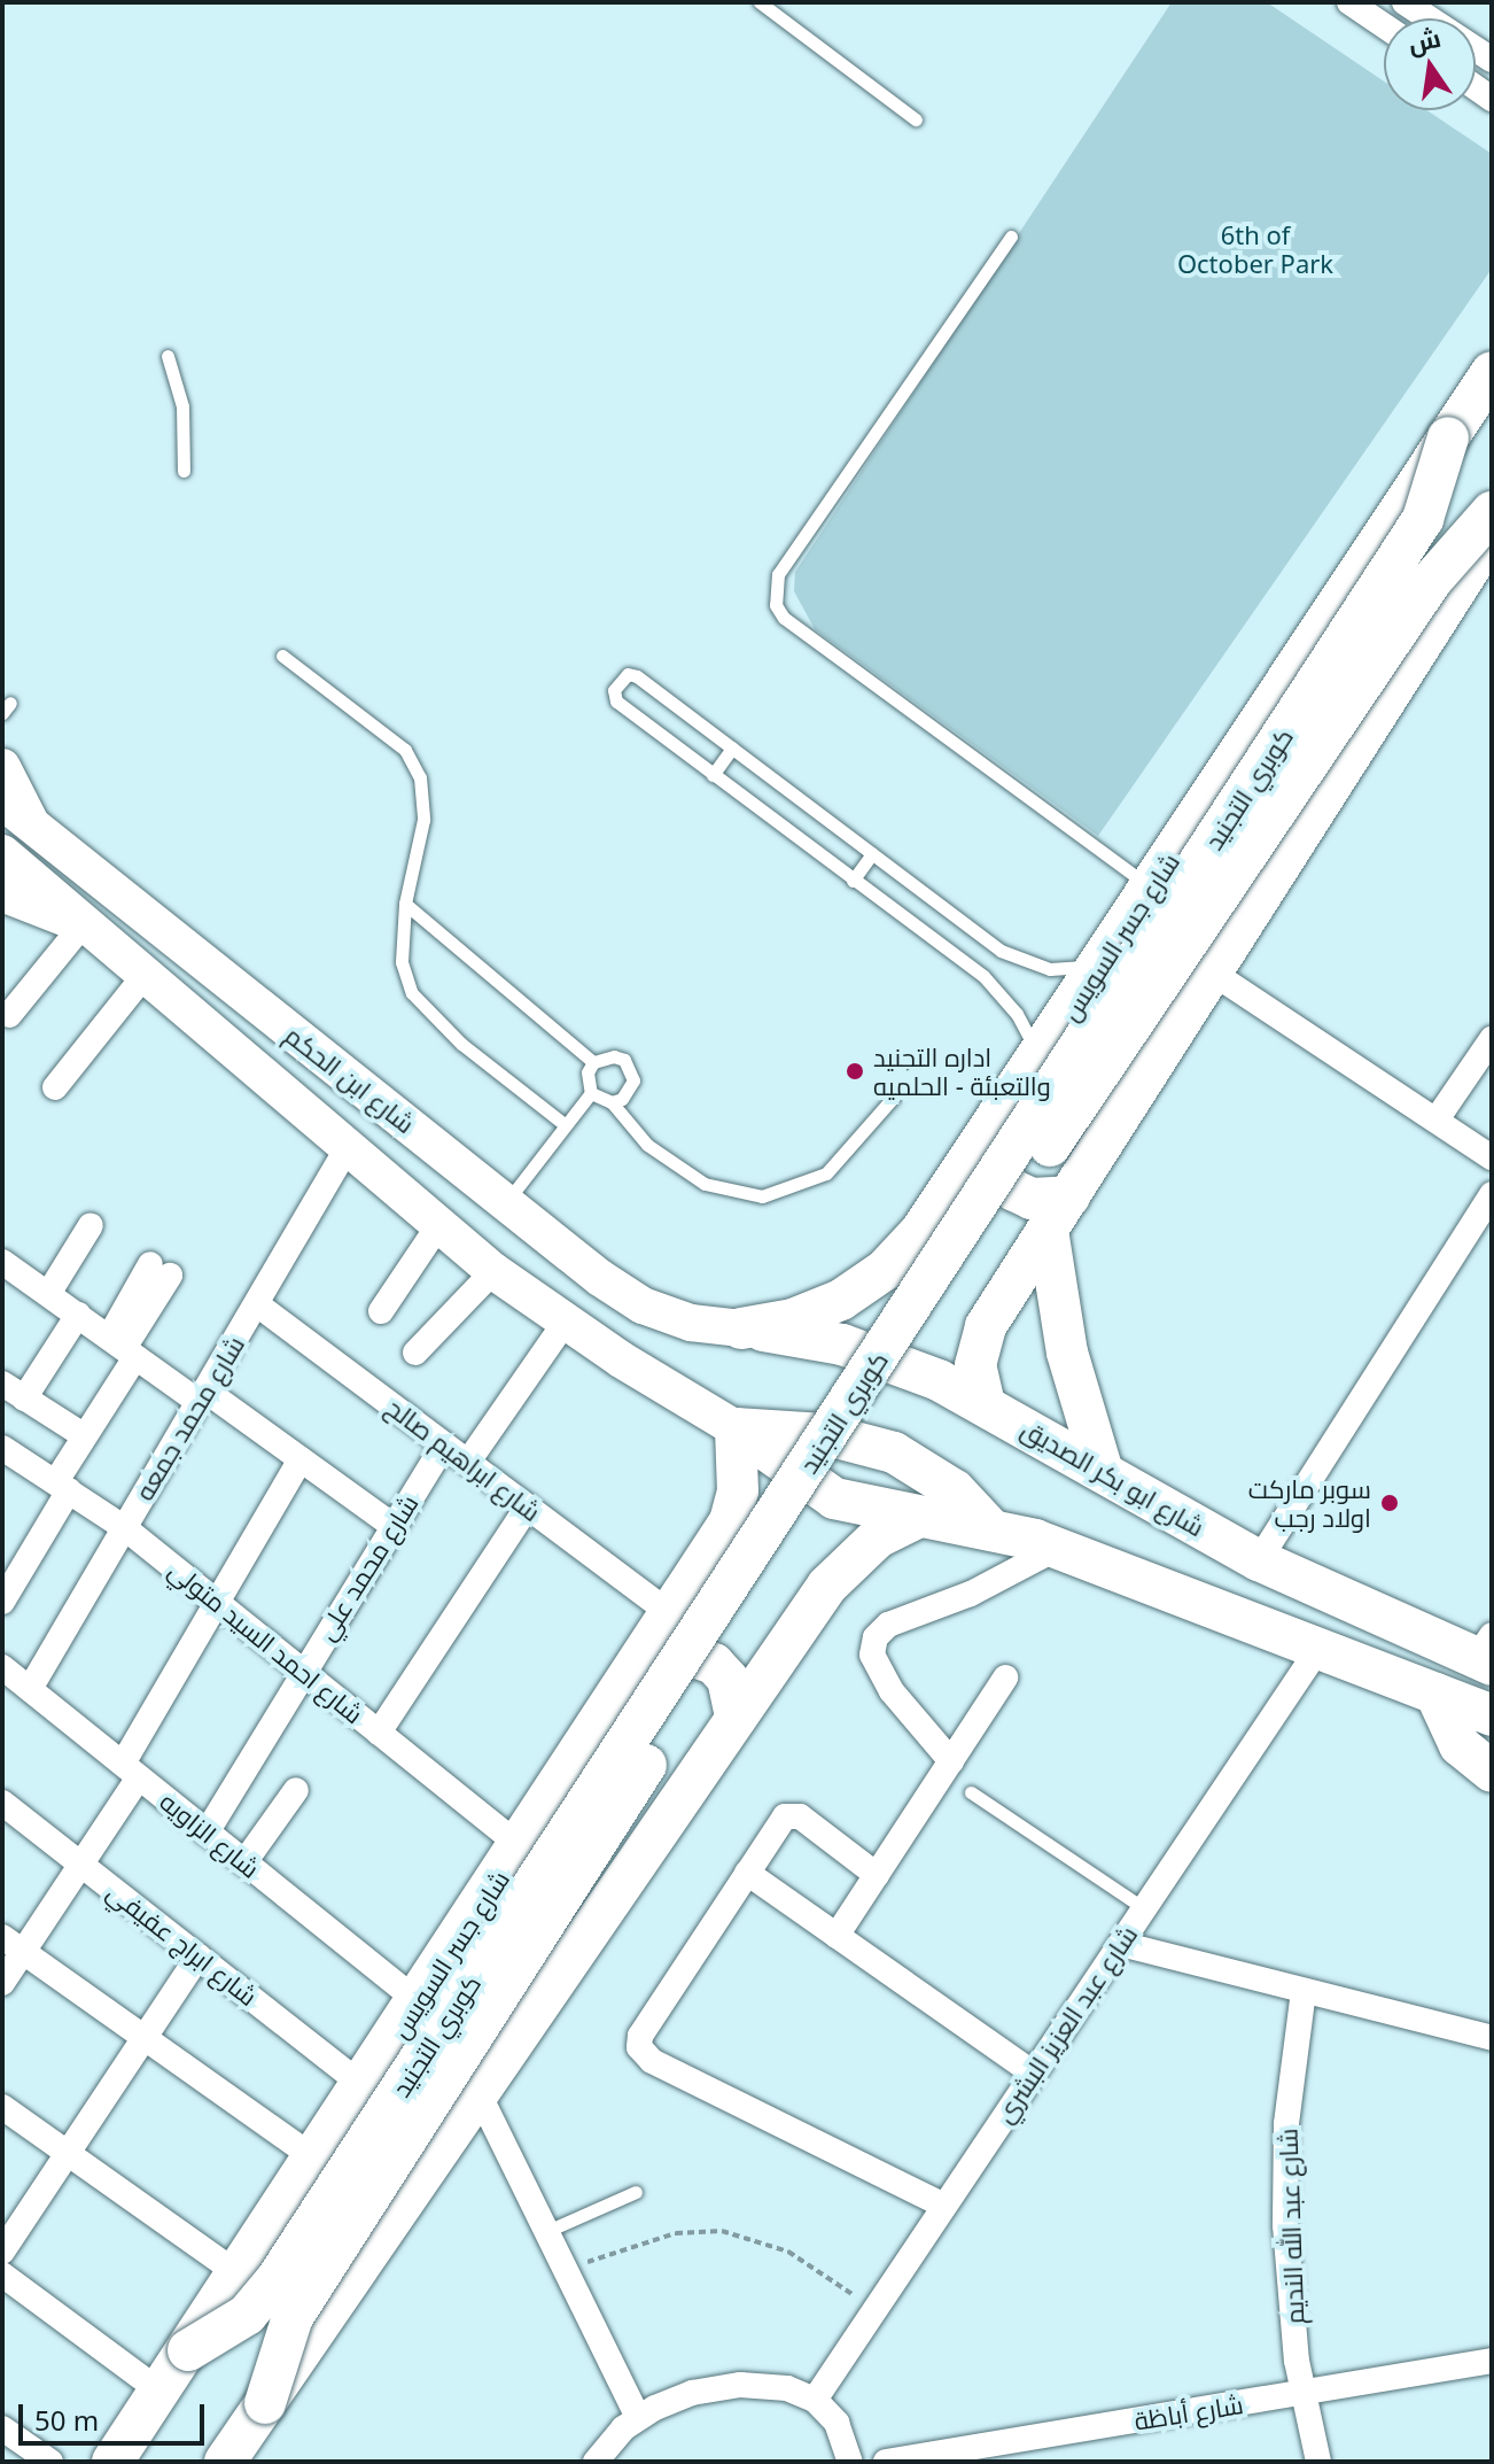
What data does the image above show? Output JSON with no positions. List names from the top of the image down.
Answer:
{
  "streets": {
    "main road": [
      "كوبري التجنيد",
      "شارع جسر السويس",
      "شارع ابن الحكم",
      "شارع ابو بكر الصديق"
    ],
    "street": [
      "شارع محمد جمعه",
      "شارع ابراهيم صالح",
      "شارع محمد علي",
      "شارع احمد السيد متولي",
      "شارع الزاويه",
      "شارع ابراج عفيفي",
      "شارع عبد العزيز البشري",
      "شارع عبد الله النديم",
      "شارع أباظة"
    ]
  },
  "crossings": [
    ["كوبري التجنيد", "شارع جسر السويس"],
    ["شارع جسر السويس", "شارع ابن الحكم"],
    ["شارع جسر السويس", "شارع ابراهيم صالح"],
    ["شارع جسر السويس", "شارع ابو بكر الصديق"],
    ["شارع جسر السويس", "شارع احمد السيد متولي"],
    ["شارع جسر السويس", "شارع الزاويه"],
    ["شارع جسر السويس", "شارع ابراج عفيفي"],
    ["شارع ابن الحكم", "شارع محمد جمعه"],
    ["شارع ابن الحكم", "شارع ابو بكر الصديق"],
    ["شارع محمد جمعه", "شارع ابراهيم صالح"],
    ["شارع محمد جمعه", "شارع احمد السيد متولي"],
    ["شارع محمد جمعه", "شارع الزاويه"],
    ["شارع ابراهيم صالح", "شارع محمد علي"],
    ["شارع محمد علي", "شارع احمد السيد متولي"],
    ["شارع محمد علي", "شارع الزاويه"],
    ["شارع عبد الله النديم", "شارع أباظة"]
  ],
  "parks": ["6th of October Park"],
  "places": ["اداره التجنيد والتعبئة - الحلميه", "سوبر ماركت اولاد رجب"],
  "scale_bar": "50 m",
  "north": "top"
}
